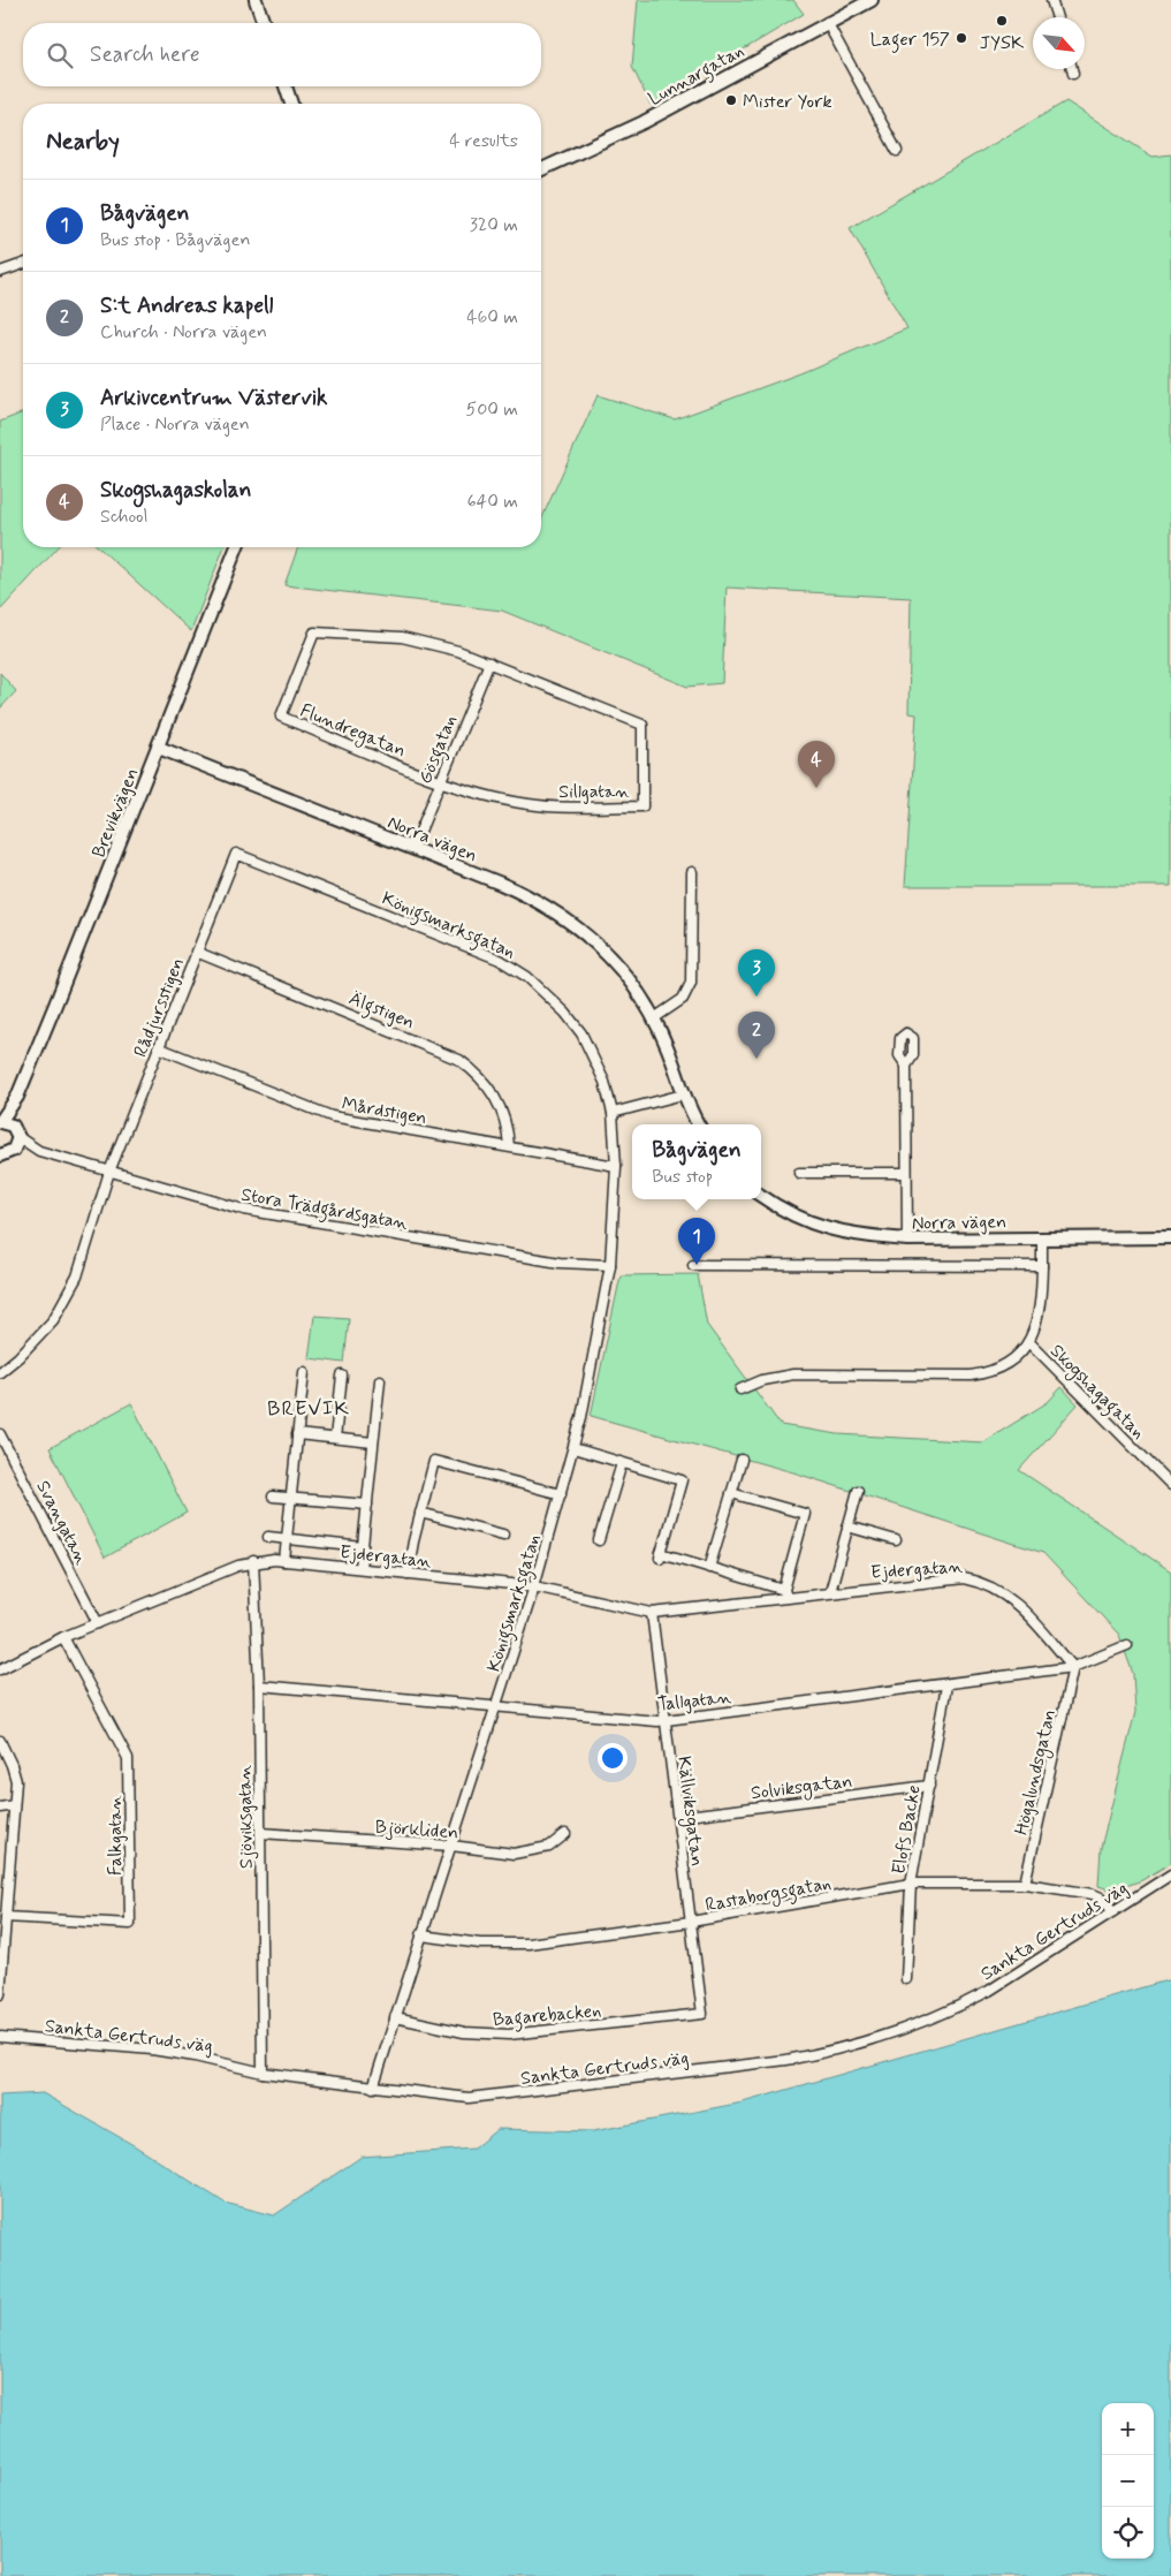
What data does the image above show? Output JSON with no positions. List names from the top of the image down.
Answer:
{
  "streets": {
    "street": [
      "Lunnargatan",
      "Flundregatan",
      "Gösgatan",
      "Sillgatan",
      "Brevikvägen",
      "Norra vägen",
      "Königsmarksgatan",
      "Rådjursstigen",
      "Älgstigen",
      "Mårdstigen",
      "Stora Trädgårdsgatan",
      "Skogshagagatan",
      "Svangatan",
      "Ejdergatan",
      "Tallgatan",
      "Högalundsgatan",
      "Solviksgatan",
      "Källviksgatan",
      "Sjöviksgatan",
      "Björkliden",
      "Elofs Backe",
      "Falkgatan",
      "Rastaborgsgatan",
      "Sankta Gertruds väg",
      "Bagarebacken"
    ]
  },
  "crossings": [
    ["Flundregatan", "Gösgatan"],
    ["Flundregatan", "Sillgatan"],
    ["Gösgatan", "Sillgatan"],
    ["Gösgatan", "Norra vägen"],
    ["Brevikvägen", "Norra vägen"],
    ["Brevikvägen", "Stora Trädgårdsgatan"],
    ["Königsmarksgatan", "Rådjursstigen"],
    ["Königsmarksgatan", "Mårdstigen"],
    ["Königsmarksgatan", "Stora Trädgårdsgatan"],
    ["Königsmarksgatan", "Ejdergatan"],
    ["Königsmarksgatan", "Tallgatan"],
    ["Königsmarksgatan", "Björkliden"],
    ["Königsmarksgatan", "Rastaborgsgatan"],
    ["Königsmarksgatan", "Sankta Gertruds väg"],
    ["Königsmarksgatan", "Bagarebacken"],
    ["Rådjursstigen", "Älgstigen"],
    ["Rådjursstigen", "Mårdstigen"],
    ["Rådjursstigen", "Stora Trädgårdsgatan"],
    ["Älgstigen", "Mårdstigen"],
    ["Svangatan", "Ejdergatan"],
    ["Ejdergatan", "Tallgatan"],
    ["Ejdergatan", "Högalundsgatan"],
    ["Ejdergatan", "Källviksgatan"],
    ["Ejdergatan", "Sjöviksgatan"],
    ["Ejdergatan", "Falkgatan"],
    ["Tallgatan", "Högalundsgatan"],
    ["Tallgatan", "Källviksgatan"],
    ["Tallgatan", "Sjöviksgatan"],
    ["Tallgatan", "Elofs Backe"],
    ["Högalundsgatan", "Rastaborgsgatan"],
    ["Solviksgatan", "Källviksgatan"],
    ["Solviksgatan", "Elofs Backe"],
    ["Källviksgatan", "Rastaborgsgatan"],
    ["Källviksgatan", "Bagarebacken"],
    ["Sjöviksgatan", "Björkliden"],
    ["Sjöviksgatan", "Sankta Gertruds väg"],
    ["Elofs Backe", "Rastaborgsgatan"],
    ["Rastaborgsgatan", "Sankta Gertruds väg"]
  ],
  "districts": ["BREVIK"],
  "places": ["JYSK", "Lager 157", "Mister York"],
  "north": "bottom right",
  "page": {
    "search": "Search here",
    "heading": ["Nearby", "4 results"],
    "list": [
      {
        "mark": "1",
        "name": "Bågvägen",
        "note": "Bus stop · Bågvägen",
        "value": "320 m"
      },
      {
        "mark": "2",
        "name": "S:t Andreas kapell",
        "note": "Church · Norra vägen",
        "value": "460 m"
      },
      {
        "mark": "3",
        "name": "Arkivcentrum Västervik",
        "note": "Place · Norra vägen",
        "value": "500 m"
      },
      {
        "mark": "4",
        "name": "Skogshagaskolan",
        "note": "School",
        "value": "640 m"
      }
    ],
    "pins": [
      "4",
      "3",
      "2",
      "1"
    ],
    "popup": ["Bågvägen", "Bus stop"],
    "map_buttons": ["+", "−"]
  }
}
